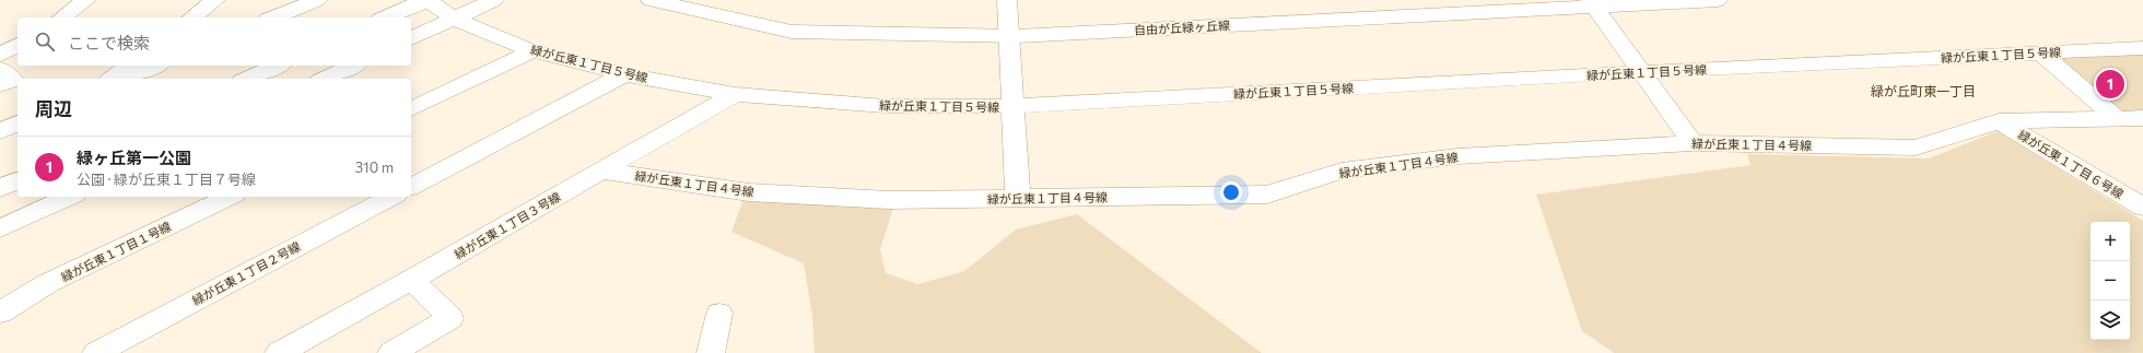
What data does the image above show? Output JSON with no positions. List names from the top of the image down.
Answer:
{
  "streets": {
    "street": [
      "自由が丘緑ヶ丘線",
      "緑が丘東１丁目５号線",
      "緑が丘東１丁目４号線",
      "緑が丘東１丁目６号線",
      "緑が丘東１丁目３号線",
      "緑が丘東１丁目１号線",
      "緑が丘東１丁目２号線"
    ]
  },
  "crossings": [
    ["緑が丘東１丁目５号線", "緑が丘東１丁目３号線"],
    ["緑が丘東１丁目４号線", "緑が丘東１丁目６号線"],
    ["緑が丘東１丁目４号線", "緑が丘東１丁目３号線"]
  ],
  "districts": ["緑が丘町東一丁目"],
  "page": {
    "search": "ここで検索",
    "pins": "1",
    "heading": "周辺",
    "list": [
      {
        "mark": "1",
        "name": "緑ヶ丘第一公園",
        "note": "公園 · 緑が丘東１丁目７号線",
        "value": "310 m"
      }
    ],
    "map_buttons": ["+", "−"]
  }
}
